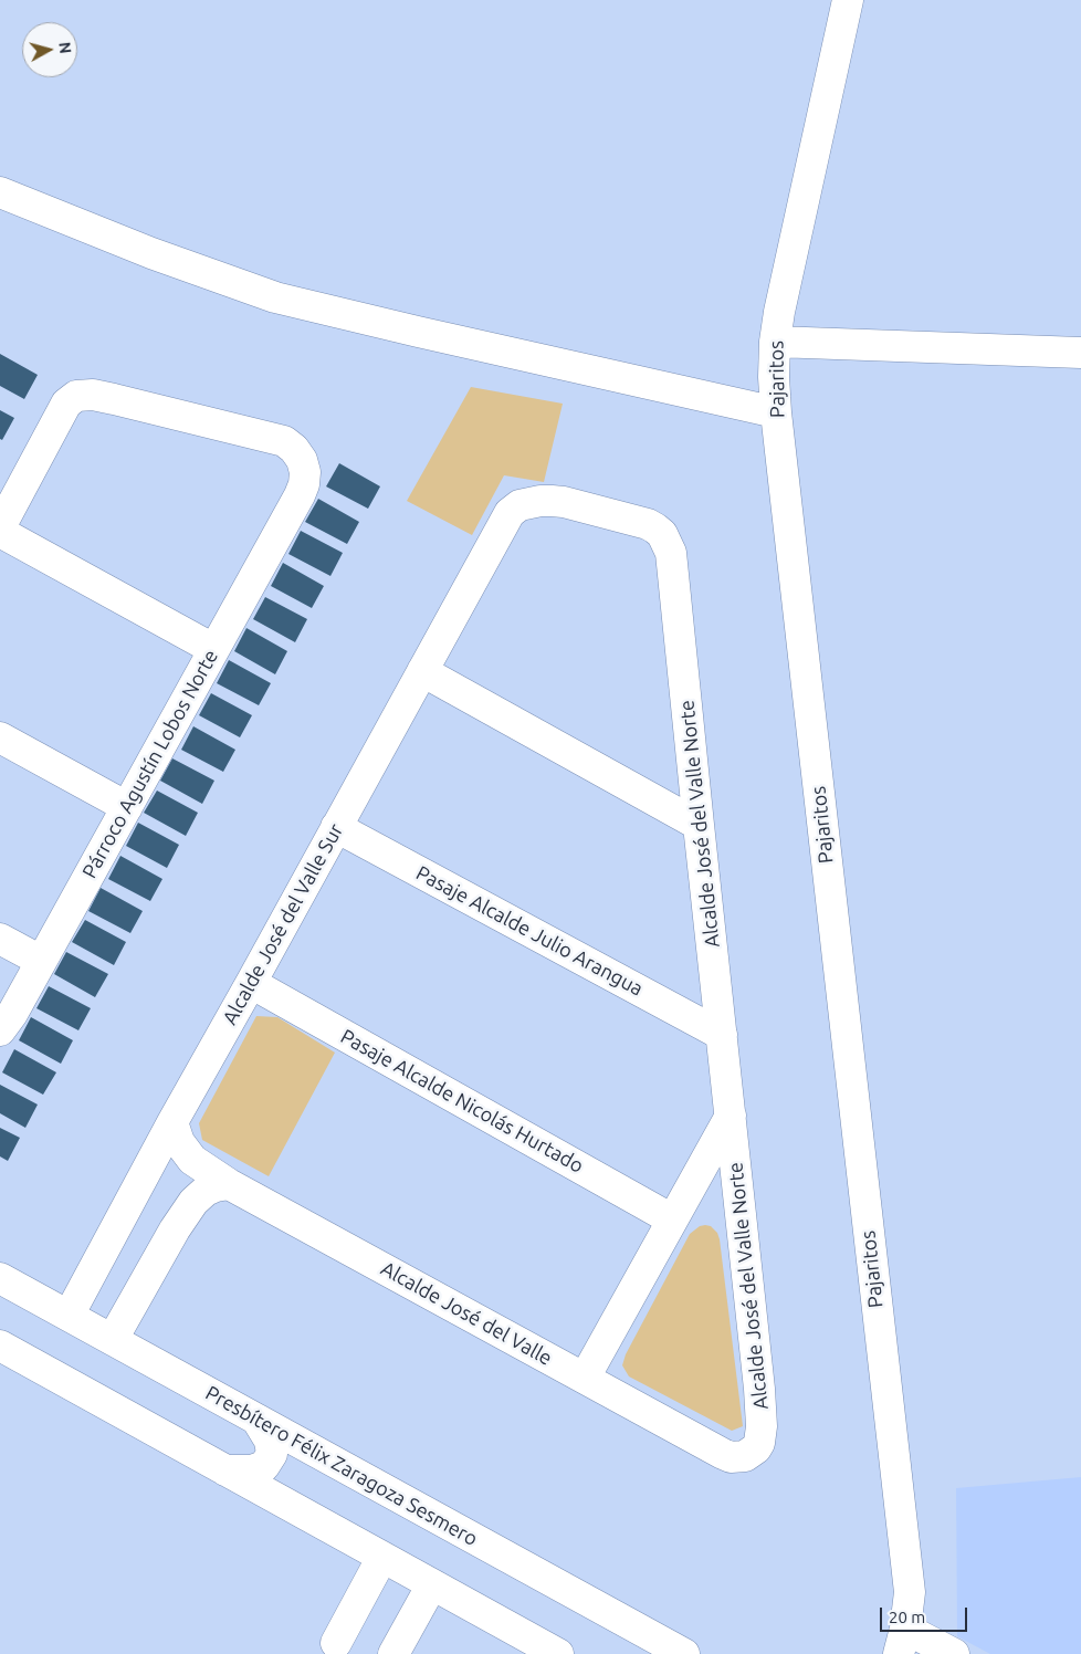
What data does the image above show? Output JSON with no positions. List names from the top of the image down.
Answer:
{
  "streets": {
    "street": [
      "Pajaritos",
      "Párroco Agustín Lobos Norte",
      "Alcalde José del Valle Norte",
      "Alcalde José del Valle Sur",
      "Pasaje Alcalde Julio Arangua",
      "Pasaje Alcalde Nicolás Hurtado",
      "Alcalde José del Valle",
      "Presbítero Félix Zaragoza Sesmero"
    ]
  },
  "crossings": [
    ["Alcalde José del Valle Norte", "Alcalde José del Valle Sur"],
    ["Alcalde José del Valle Norte", "Pasaje Alcalde Julio Arangua"],
    ["Alcalde José del Valle Norte", "Pasaje Alcalde Nicolás Hurtado"],
    ["Alcalde José del Valle Norte", "Alcalde José del Valle"],
    ["Alcalde José del Valle Sur", "Pasaje Alcalde Julio Arangua"],
    ["Alcalde José del Valle Sur", "Pasaje Alcalde Nicolás Hurtado"],
    ["Alcalde José del Valle Sur", "Alcalde José del Valle"],
    ["Alcalde José del Valle Sur", "Presbítero Félix Zaragoza Sesmero"]
  ],
  "scale_bar": "20 m",
  "north": "right"
}
